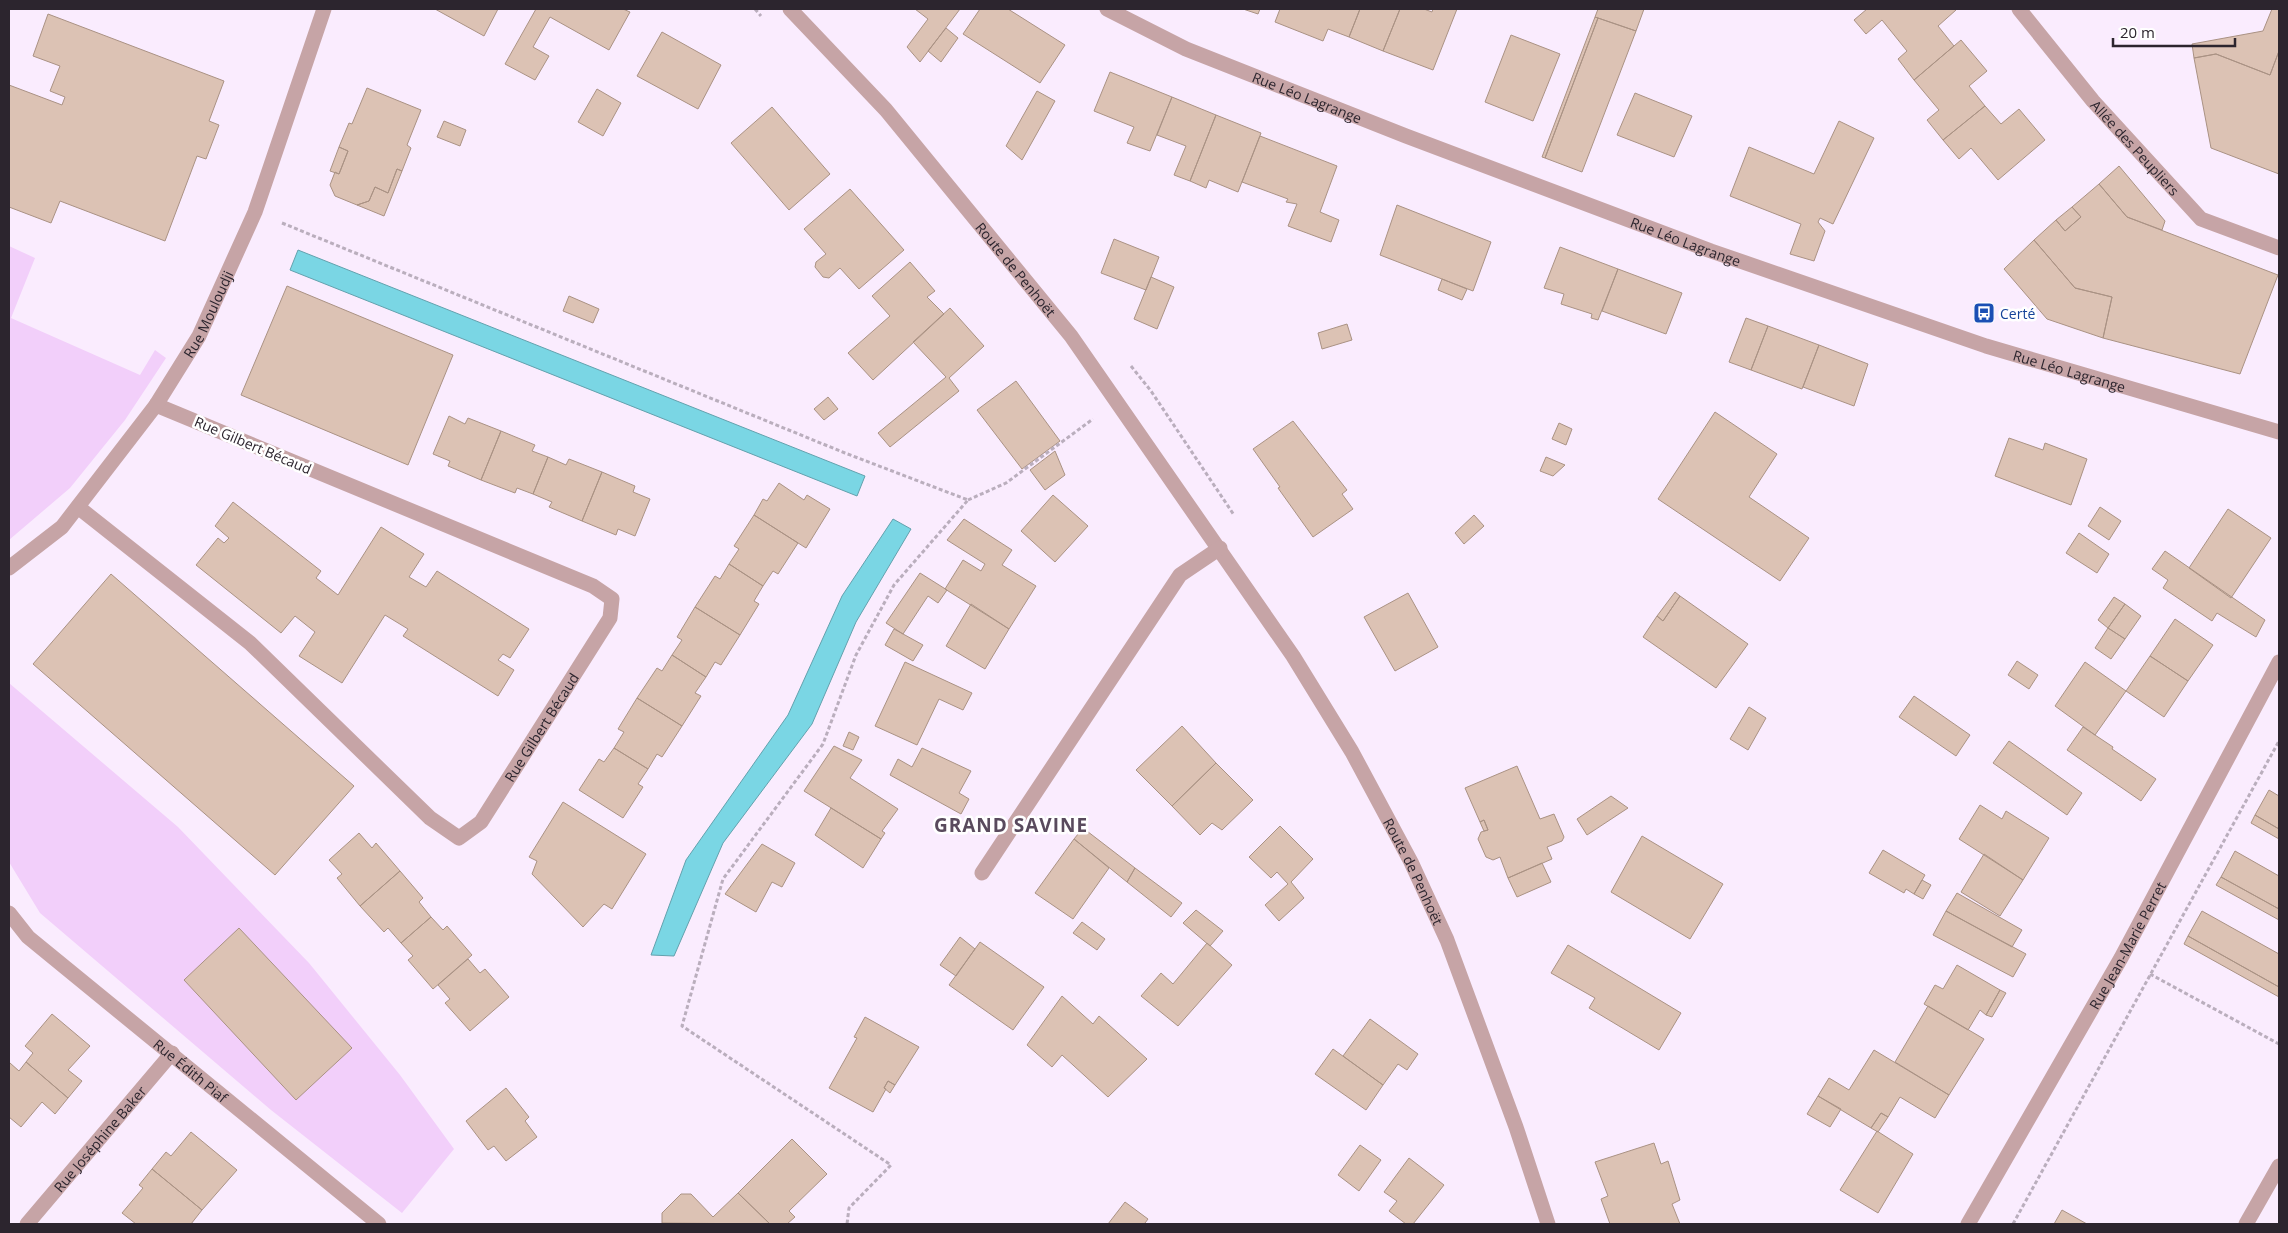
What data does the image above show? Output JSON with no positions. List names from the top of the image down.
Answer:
{
  "streets": {
    "street": [
      "Rue Léo Lagrange",
      "Allée des Peupliers",
      "Route de Penhoët",
      "Rue Mouloudji",
      "Rue Gilbert Bécaud",
      "Rue Jean-Marie Perret",
      "Rue Édith Piaf",
      "Rue Joséphine Baker"
    ]
  },
  "crossings": [
    ["Rue Mouloudji", "Rue Gilbert Bécaud"],
    ["Rue Édith Piaf", "Rue Joséphine Baker"]
  ],
  "districts": ["GRAND SAVINE"],
  "places": {
    "bus stop": ["Certé"]
  },
  "scale_bar": "20 m"
}
